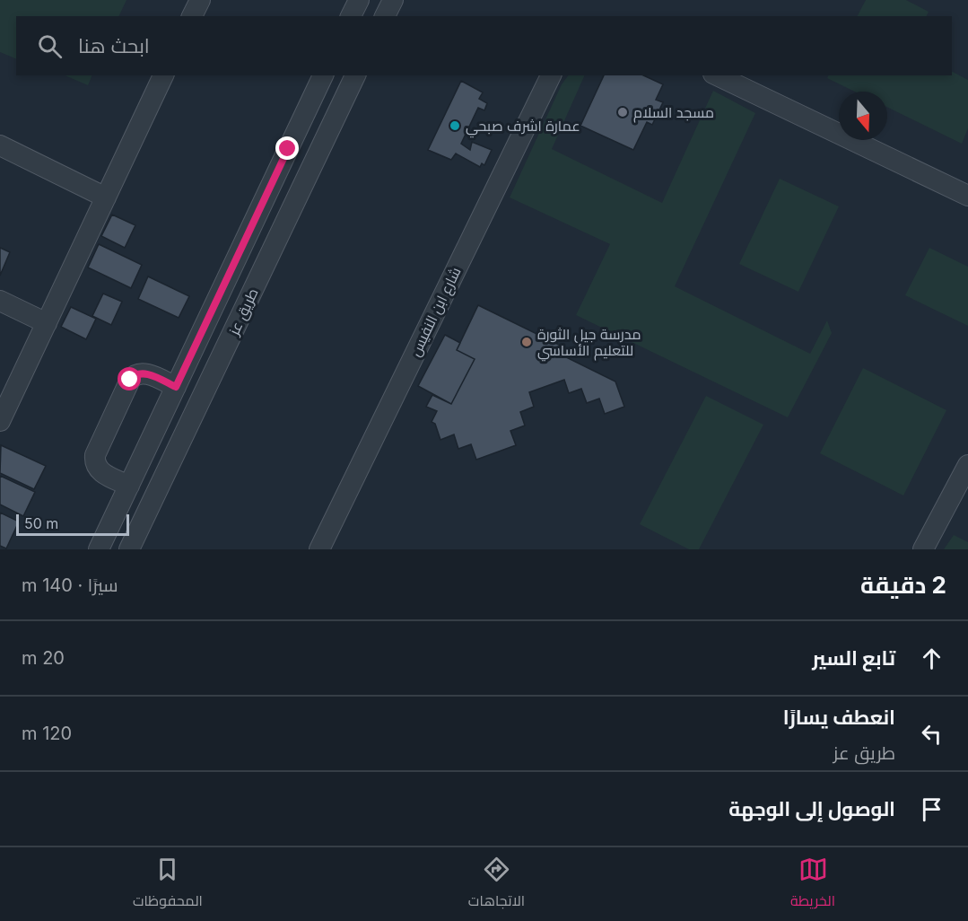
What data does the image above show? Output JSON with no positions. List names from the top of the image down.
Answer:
{
  "streets": {
    "street": ["طريق عز", "شارع ابن النفيس"]
  },
  "places": ["مسجد السلام", "عمارة اشرف صبحي", "مدرسة جيل الثورة للتعليم الأساسي"],
  "scale_bar": "50 m",
  "north": "bottom",
  "page": {
    "search": "ابحث هنا",
    "scale": "50 m",
    "heading": ["2 دقيقة", "سيرًا · 140 m"],
    "list": [
      ["تابع السير", "20 m"],
      ["انعطف يسارًا", "طريق عز", "120 m"],
      "الوصول إلى الوجهة"
    ],
    "nav": ["الخريطة", "الاتجاهات", "المحفوظات"]
  }
}
